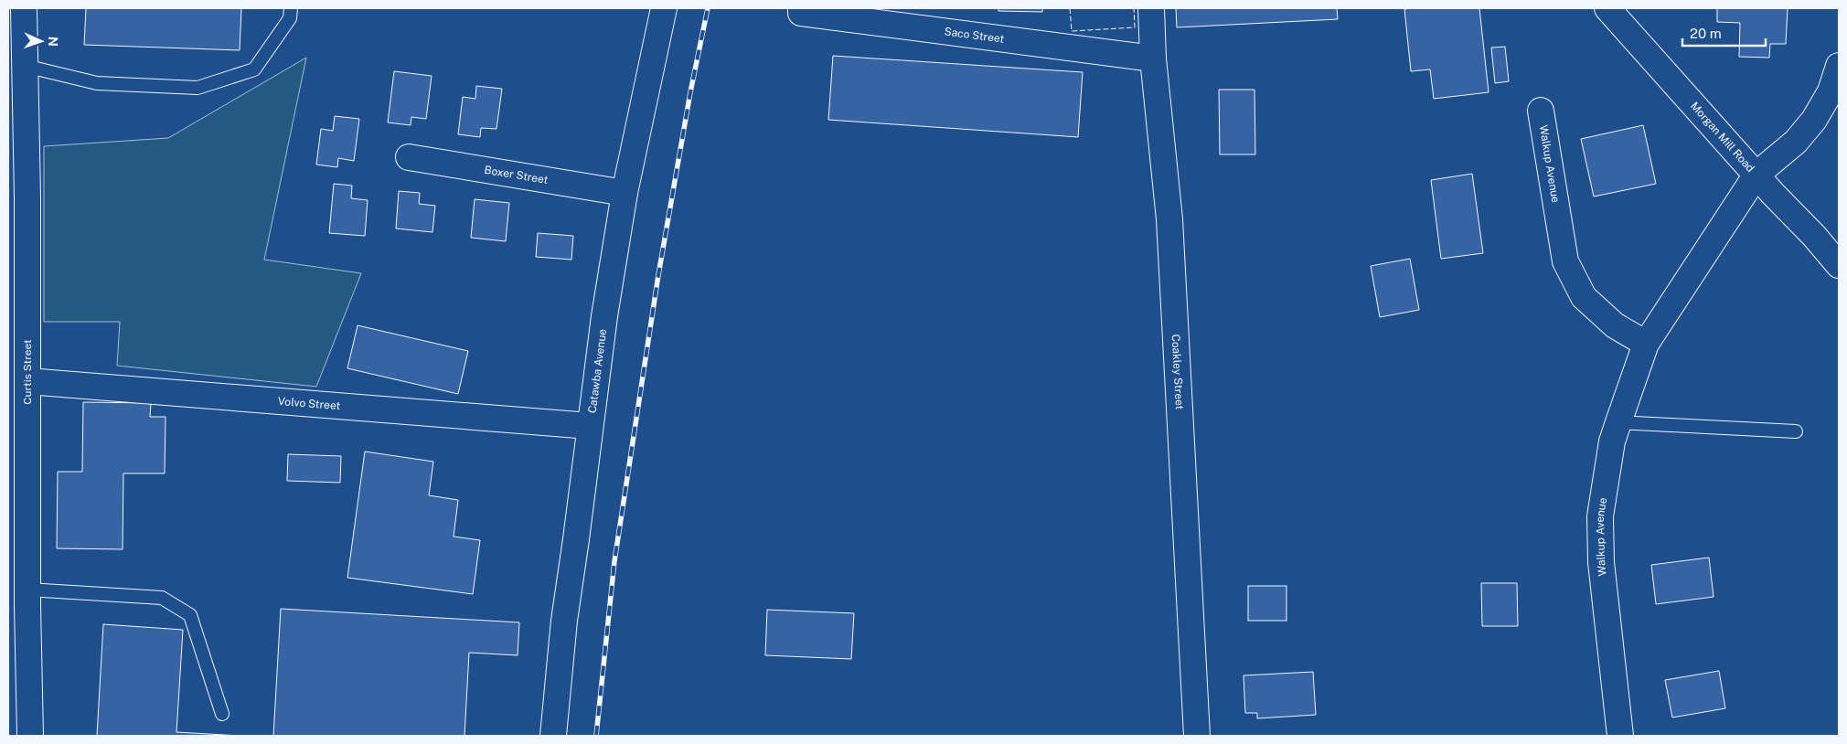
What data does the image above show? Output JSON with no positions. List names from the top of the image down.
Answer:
{
  "streets": {
    "street": [
      "Saco Street",
      "Morgan Mill Road",
      "Walkup Avenue",
      "Boxer Street",
      "Catawba Avenue",
      "Curtis Street",
      "Coakley Street",
      "Volvo Street"
    ]
  },
  "crossings": [
    ["Saco Street", "Coakley Street"],
    ["Morgan Mill Road", "Walkup Avenue"],
    ["Boxer Street", "Catawba Avenue"],
    ["Catawba Avenue", "Volvo Street"],
    ["Curtis Street", "Volvo Street"]
  ],
  "scale_bar": "20 m",
  "north": "right"
}
